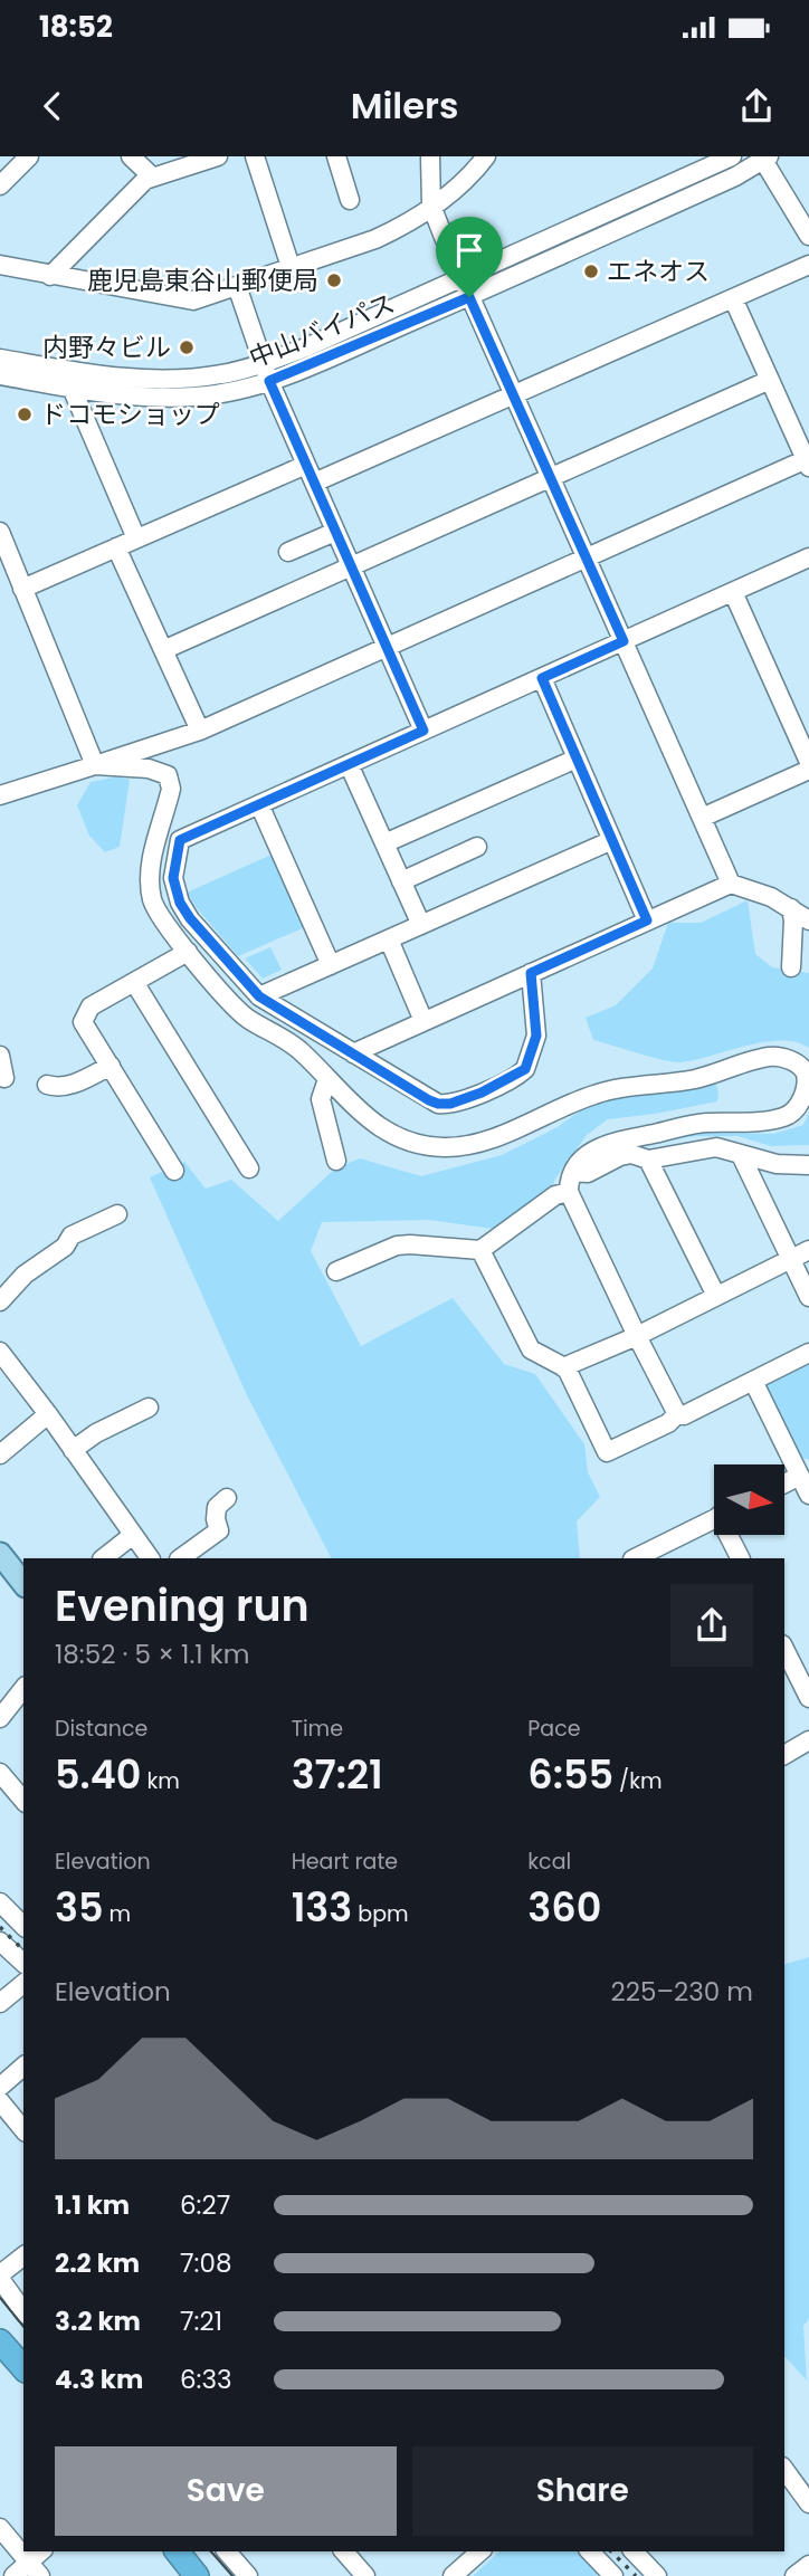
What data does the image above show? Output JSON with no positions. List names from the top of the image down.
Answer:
{
  "streets": {
    "street": ["中山バイパス"]
  },
  "places": [
    "エネオス",
    "鹿児島東谷山郵便局",
    "内野々ビル",
    "ドコモショップ"
  ],
  "north": "right",
  "page": {
    "status": "18:52",
    "header": "Milers",
    "heading": ["Evening run", "18:52 · 5 × 1.1 km"],
    "stats": [
      ["Distance", "5.40 km"],
      ["Time", "37:21"],
      ["Pace", "6:55 /km"],
      ["Elevation", "35 m"],
      ["Heart rate", "133 bpm"],
      ["kcal", "360"]
    ],
    "chart": ["Elevation", "225–230 m"],
    "list": [
      {
        "name": "1.1 km",
        "note": "6:27"
      },
      {
        "name": "2.2 km",
        "note": "7:08"
      },
      {
        "name": "3.2 km",
        "note": "7:21"
      },
      {
        "name": "4.3 km",
        "note": "6:33"
      }
    ],
    "buttons": ["Save", "Share"]
  }
}
